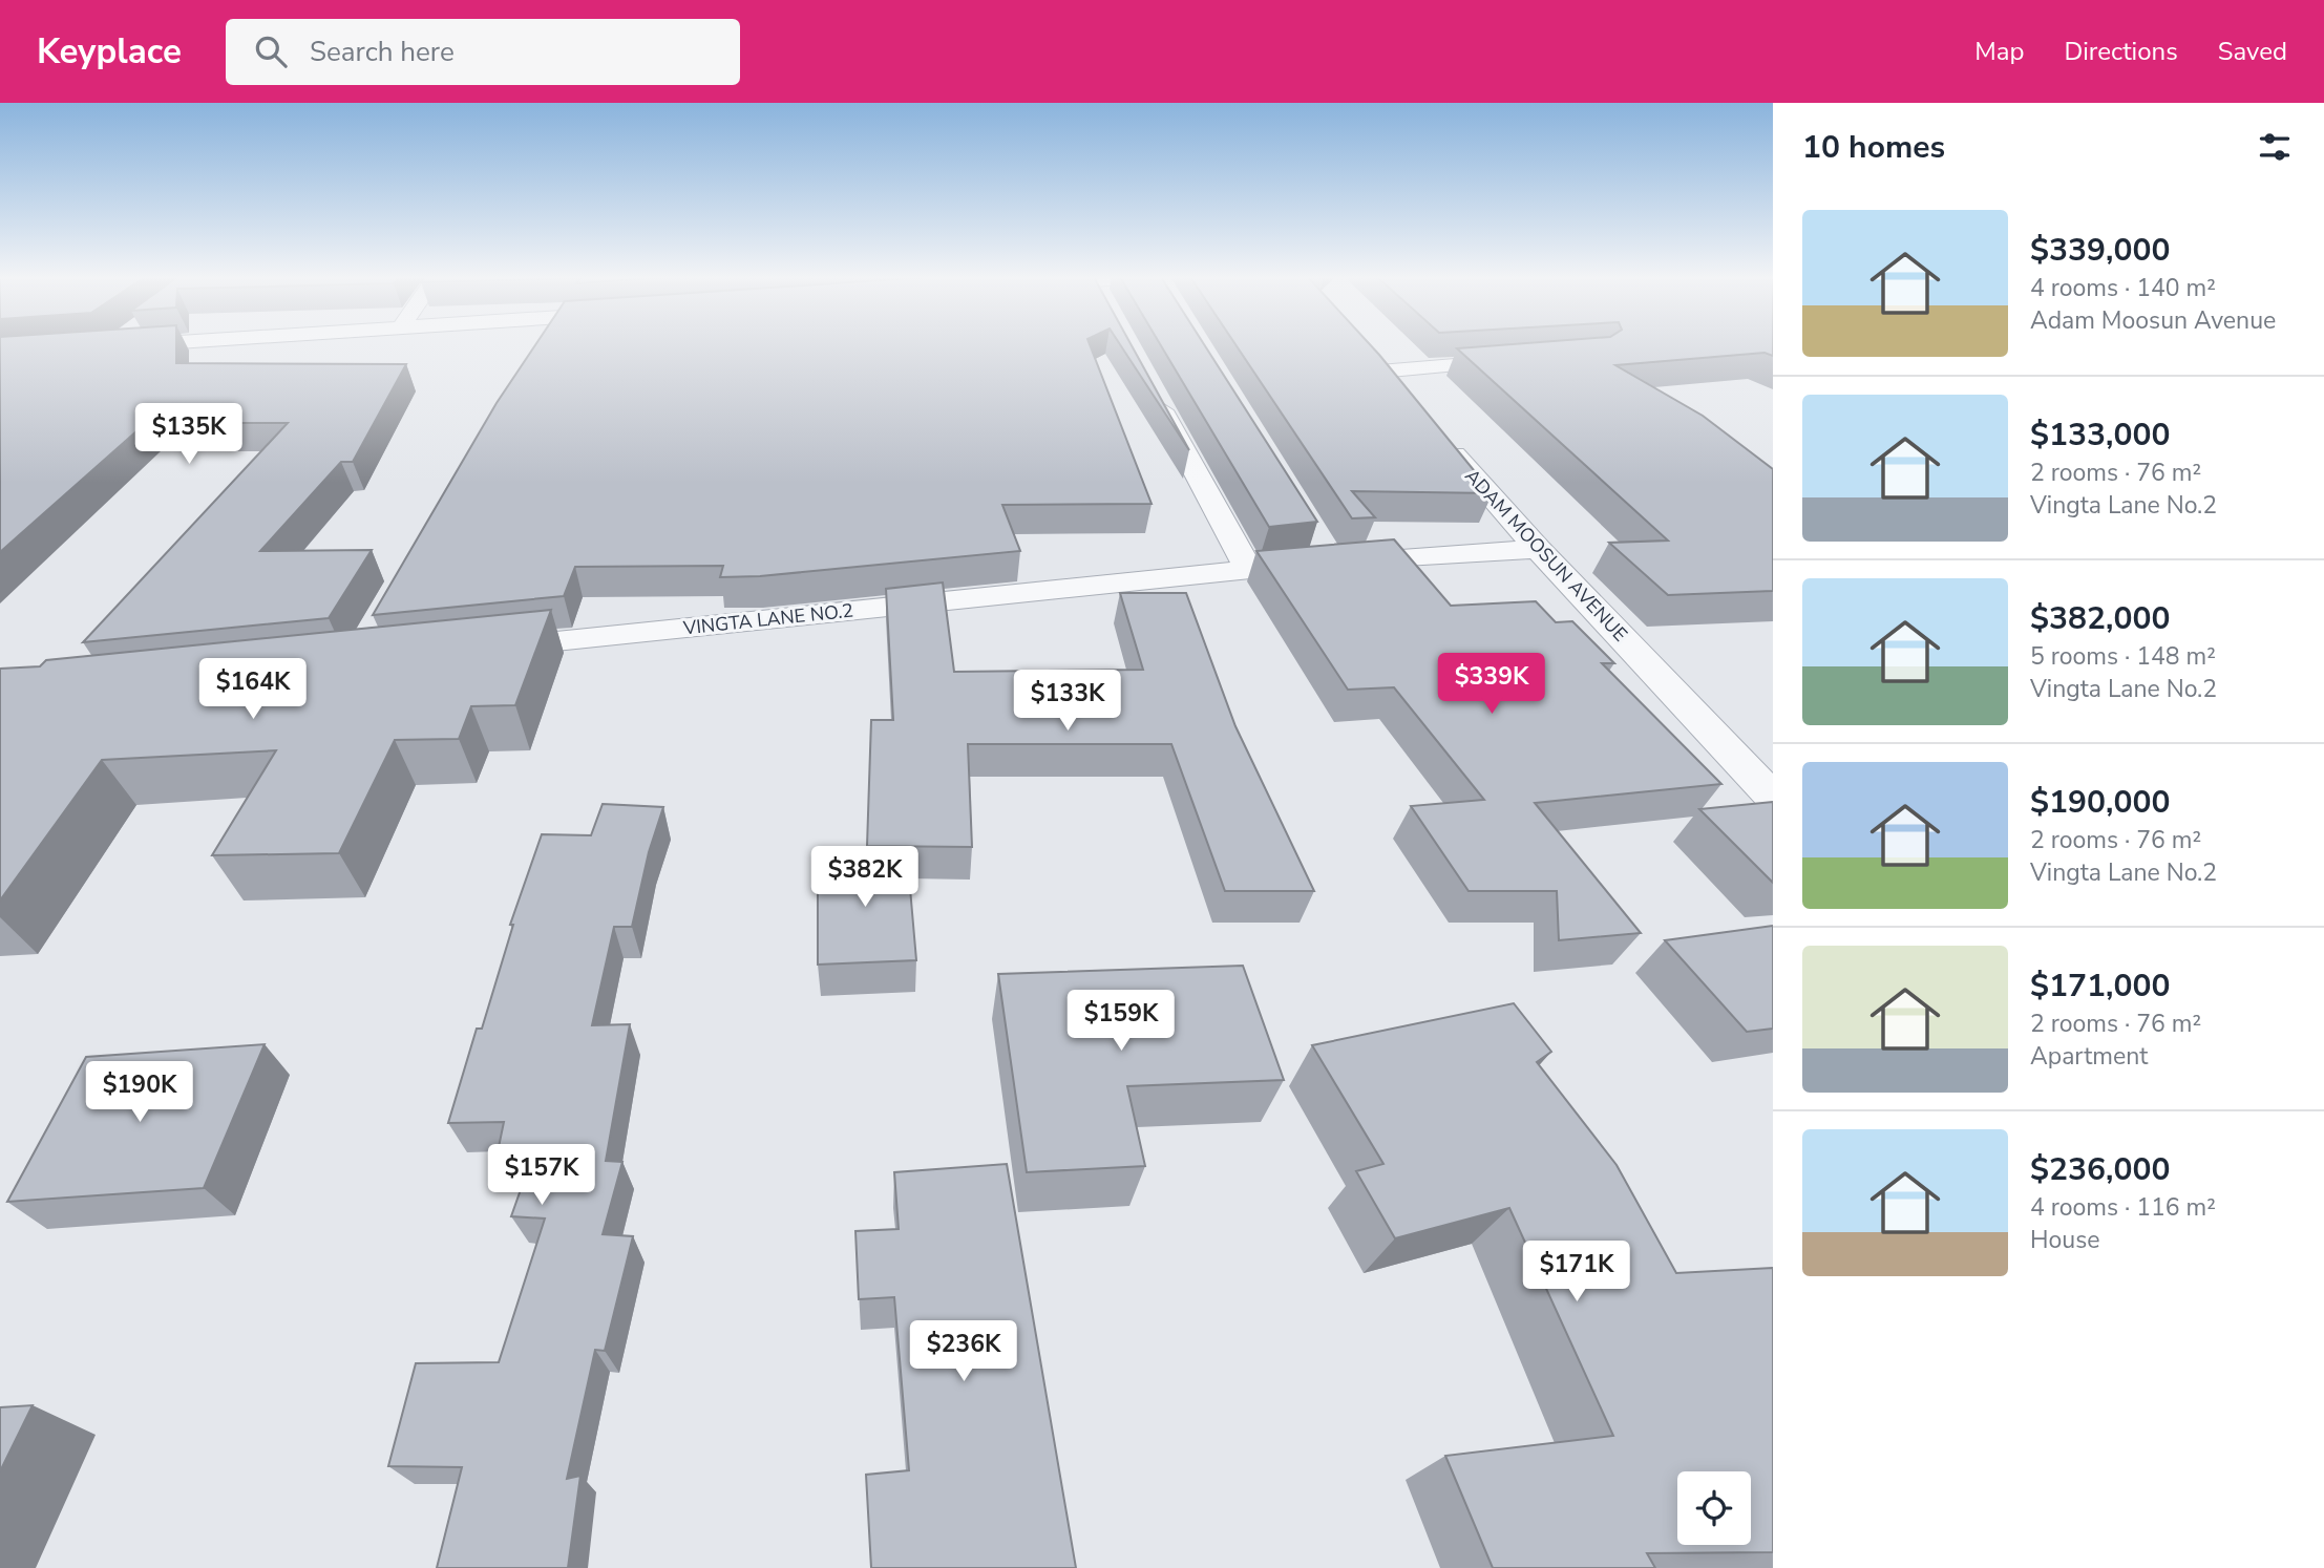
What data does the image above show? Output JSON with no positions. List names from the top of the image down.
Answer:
{
  "streets": {
    "street": ["ADAM MOOSUN AVENUE", "VINGTA LANE NO.2"]
  },
  "crossings": [
    ["ADAM MOOSUN AVENUE", "VINGTA LANE NO.2"]
  ],
  "page": {
    "header": "Keyplace",
    "search": "Search here",
    "nav": ["Map", "Directions", "Saved"],
    "heading": "10 homes",
    "list": [
      {
        "name": "$339,000",
        "note": "4 rooms · 140 m² · Adam Moosun Avenue"
      },
      {
        "name": "$133,000",
        "note": "2 rooms · 76 m² · Vingta Lane No.2"
      },
      {
        "name": "$382,000",
        "note": "5 rooms · 148 m² · Vingta Lane No.2"
      },
      {
        "name": "$190,000",
        "note": "2 rooms · 76 m² · Vingta Lane No.2"
      },
      {
        "name": "$171,000",
        "note": "2 rooms · 76 m² · Apartment"
      },
      {
        "name": "$236,000",
        "note": "4 rooms · 116 m² · House"
      }
    ],
    "price": [
      "$135K",
      "$339K",
      "$164K",
      "$133K",
      "$382K",
      "$159K",
      "$190K",
      "$157K",
      "$171K",
      "$236K"
    ]
  }
}
